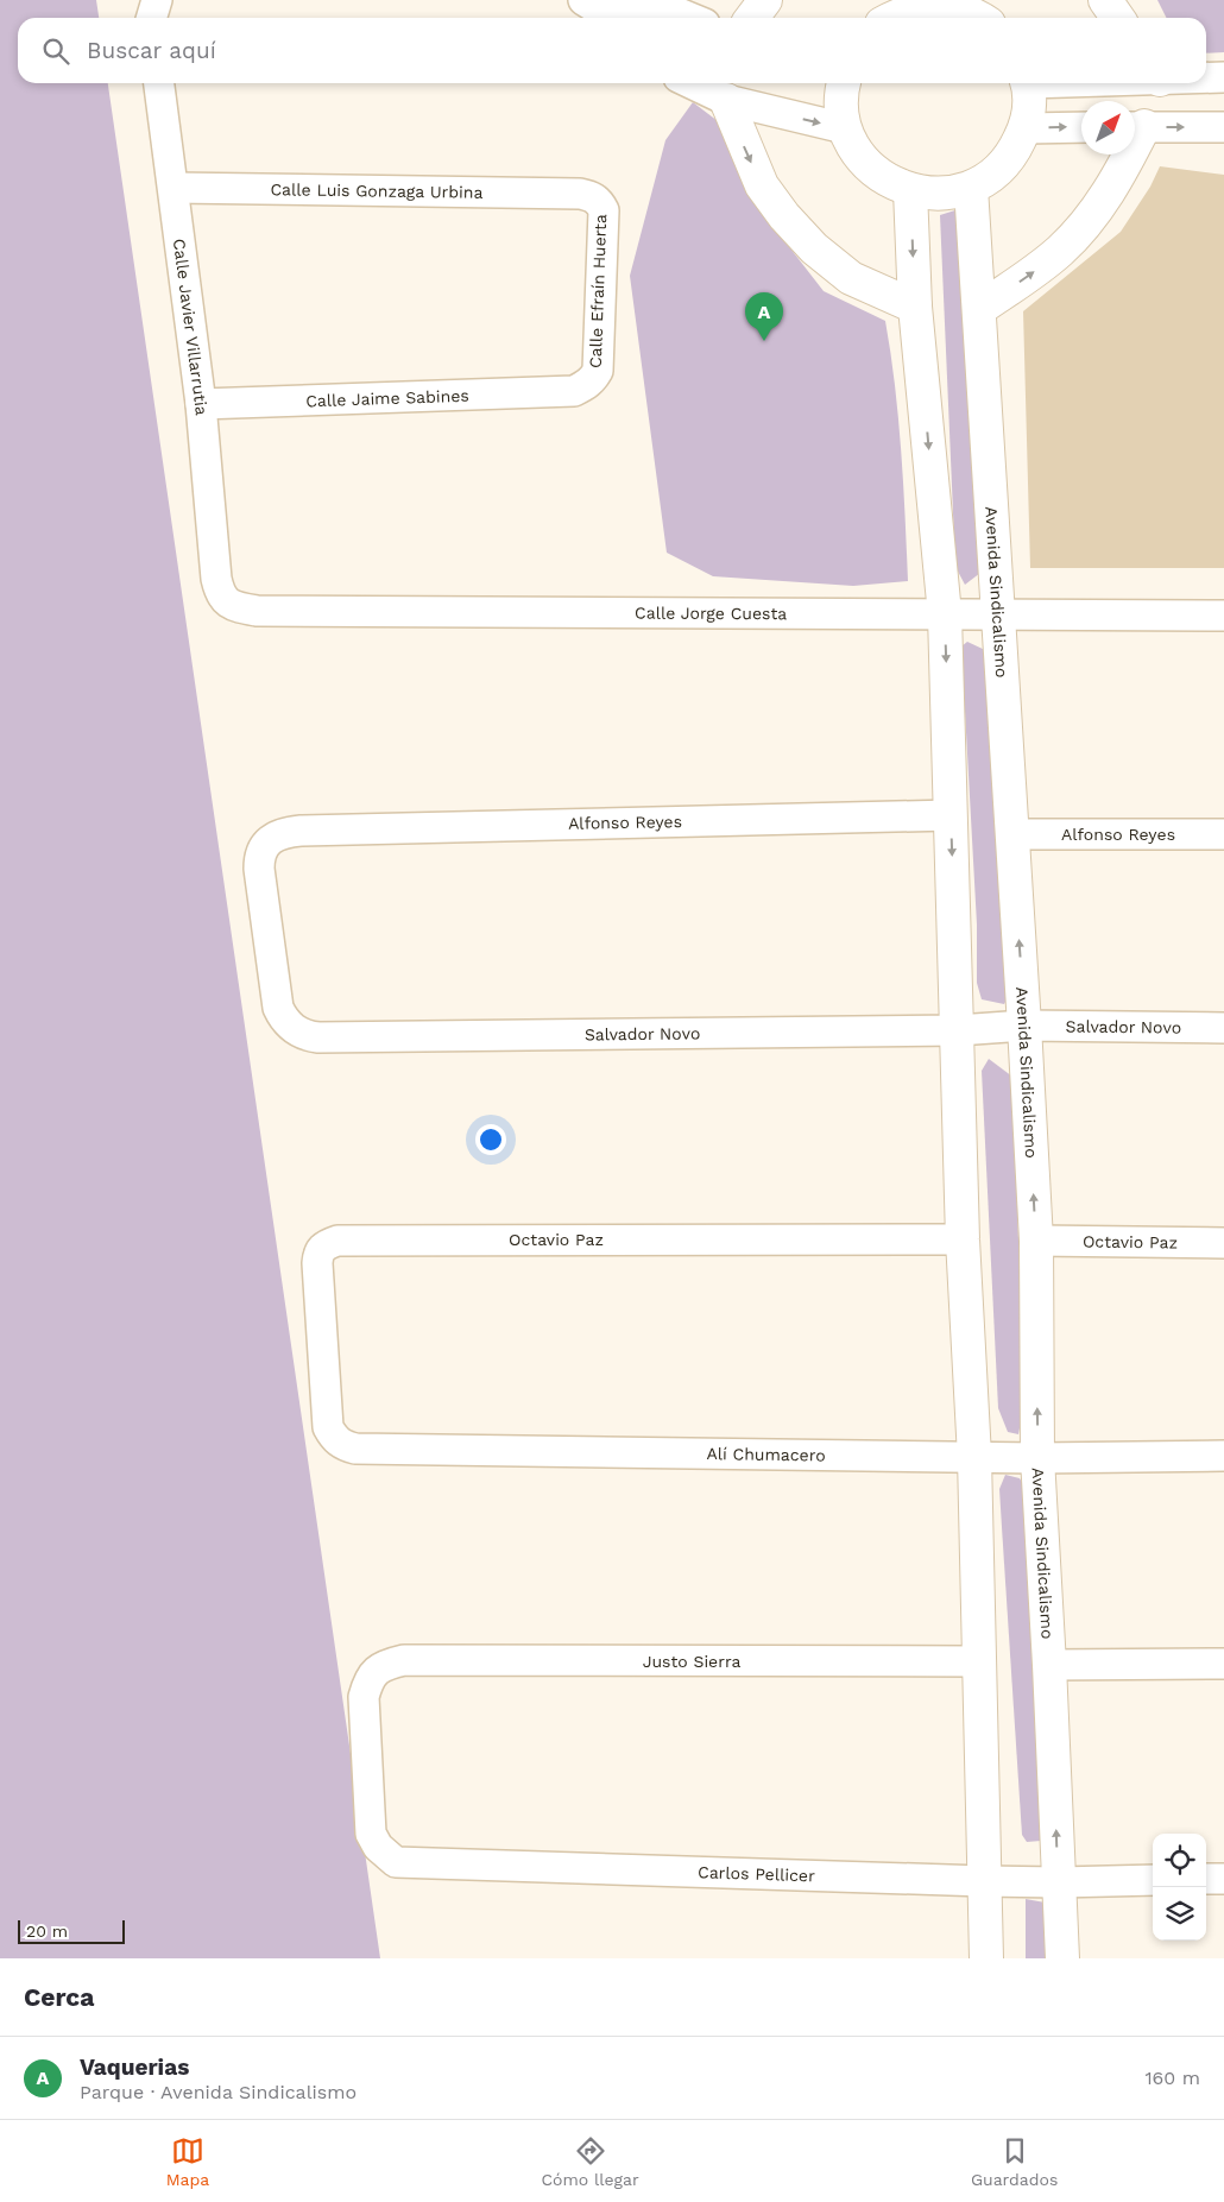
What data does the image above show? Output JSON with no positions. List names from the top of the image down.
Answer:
{
  "streets": {
    "street": [
      "Calle Luis Gonzaga Urbina",
      "Calle Efraín Huerta",
      "Calle Javier Villarrutia",
      "Calle Jaime Sabines",
      "Avenida Sindicalismo",
      "Calle Jorge Cuesta",
      "Alfonso Reyes",
      "Salvador Novo",
      "Octavio Paz",
      "Alí Chumacero",
      "Justo Sierra",
      "Carlos Pellicer"
    ]
  },
  "crossings": [
    ["Calle Luis Gonzaga Urbina", "Calle Efraín Huerta"],
    ["Calle Luis Gonzaga Urbina", "Calle Javier Villarrutia"],
    ["Calle Efraín Huerta", "Calle Jaime Sabines"],
    ["Calle Javier Villarrutia", "Calle Jaime Sabines"],
    ["Calle Javier Villarrutia", "Calle Jorge Cuesta"],
    ["Avenida Sindicalismo", "Calle Jorge Cuesta"],
    ["Avenida Sindicalismo", "Alfonso Reyes"],
    ["Avenida Sindicalismo", "Salvador Novo"],
    ["Avenida Sindicalismo", "Octavio Paz"],
    ["Avenida Sindicalismo", "Alí Chumacero"],
    ["Avenida Sindicalismo", "Carlos Pellicer"],
    ["Alfonso Reyes", "Salvador Novo"],
    ["Octavio Paz", "Alí Chumacero"],
    ["Justo Sierra", "Carlos Pellicer"]
  ],
  "scale_bar": "20 m",
  "north": "top right",
  "page": {
    "search": "Buscar aquí",
    "pins": "A",
    "scale": "20 m",
    "heading": "Cerca",
    "list": [
      {
        "mark": "A",
        "name": "Vaquerias",
        "note": "Parque · Avenida Sindicalismo",
        "value": "160 m"
      }
    ],
    "nav": ["Mapa", "Cómo llegar", "Guardados"]
  }
}
